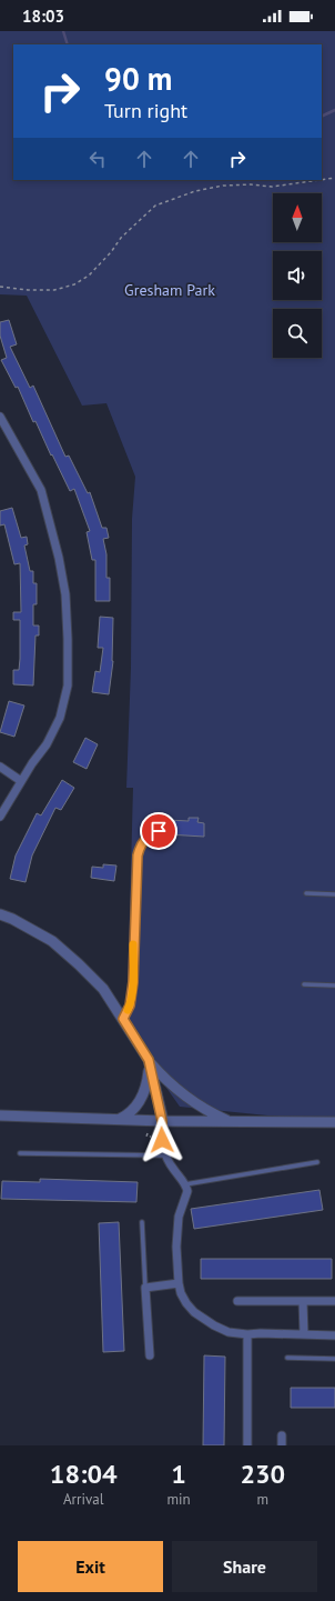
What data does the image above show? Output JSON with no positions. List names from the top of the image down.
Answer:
{
  "parks": ["Gresham Park"],
  "north": "top",
  "page": {
    "status": "18:03",
    "turn": ["90 m", "Turn right"],
    "eta": [
      "18:04",
      "Arrival",
      "1",
      "min",
      "230",
      "m"
    ],
    "buttons": ["Exit", "Share"]
  }
}
